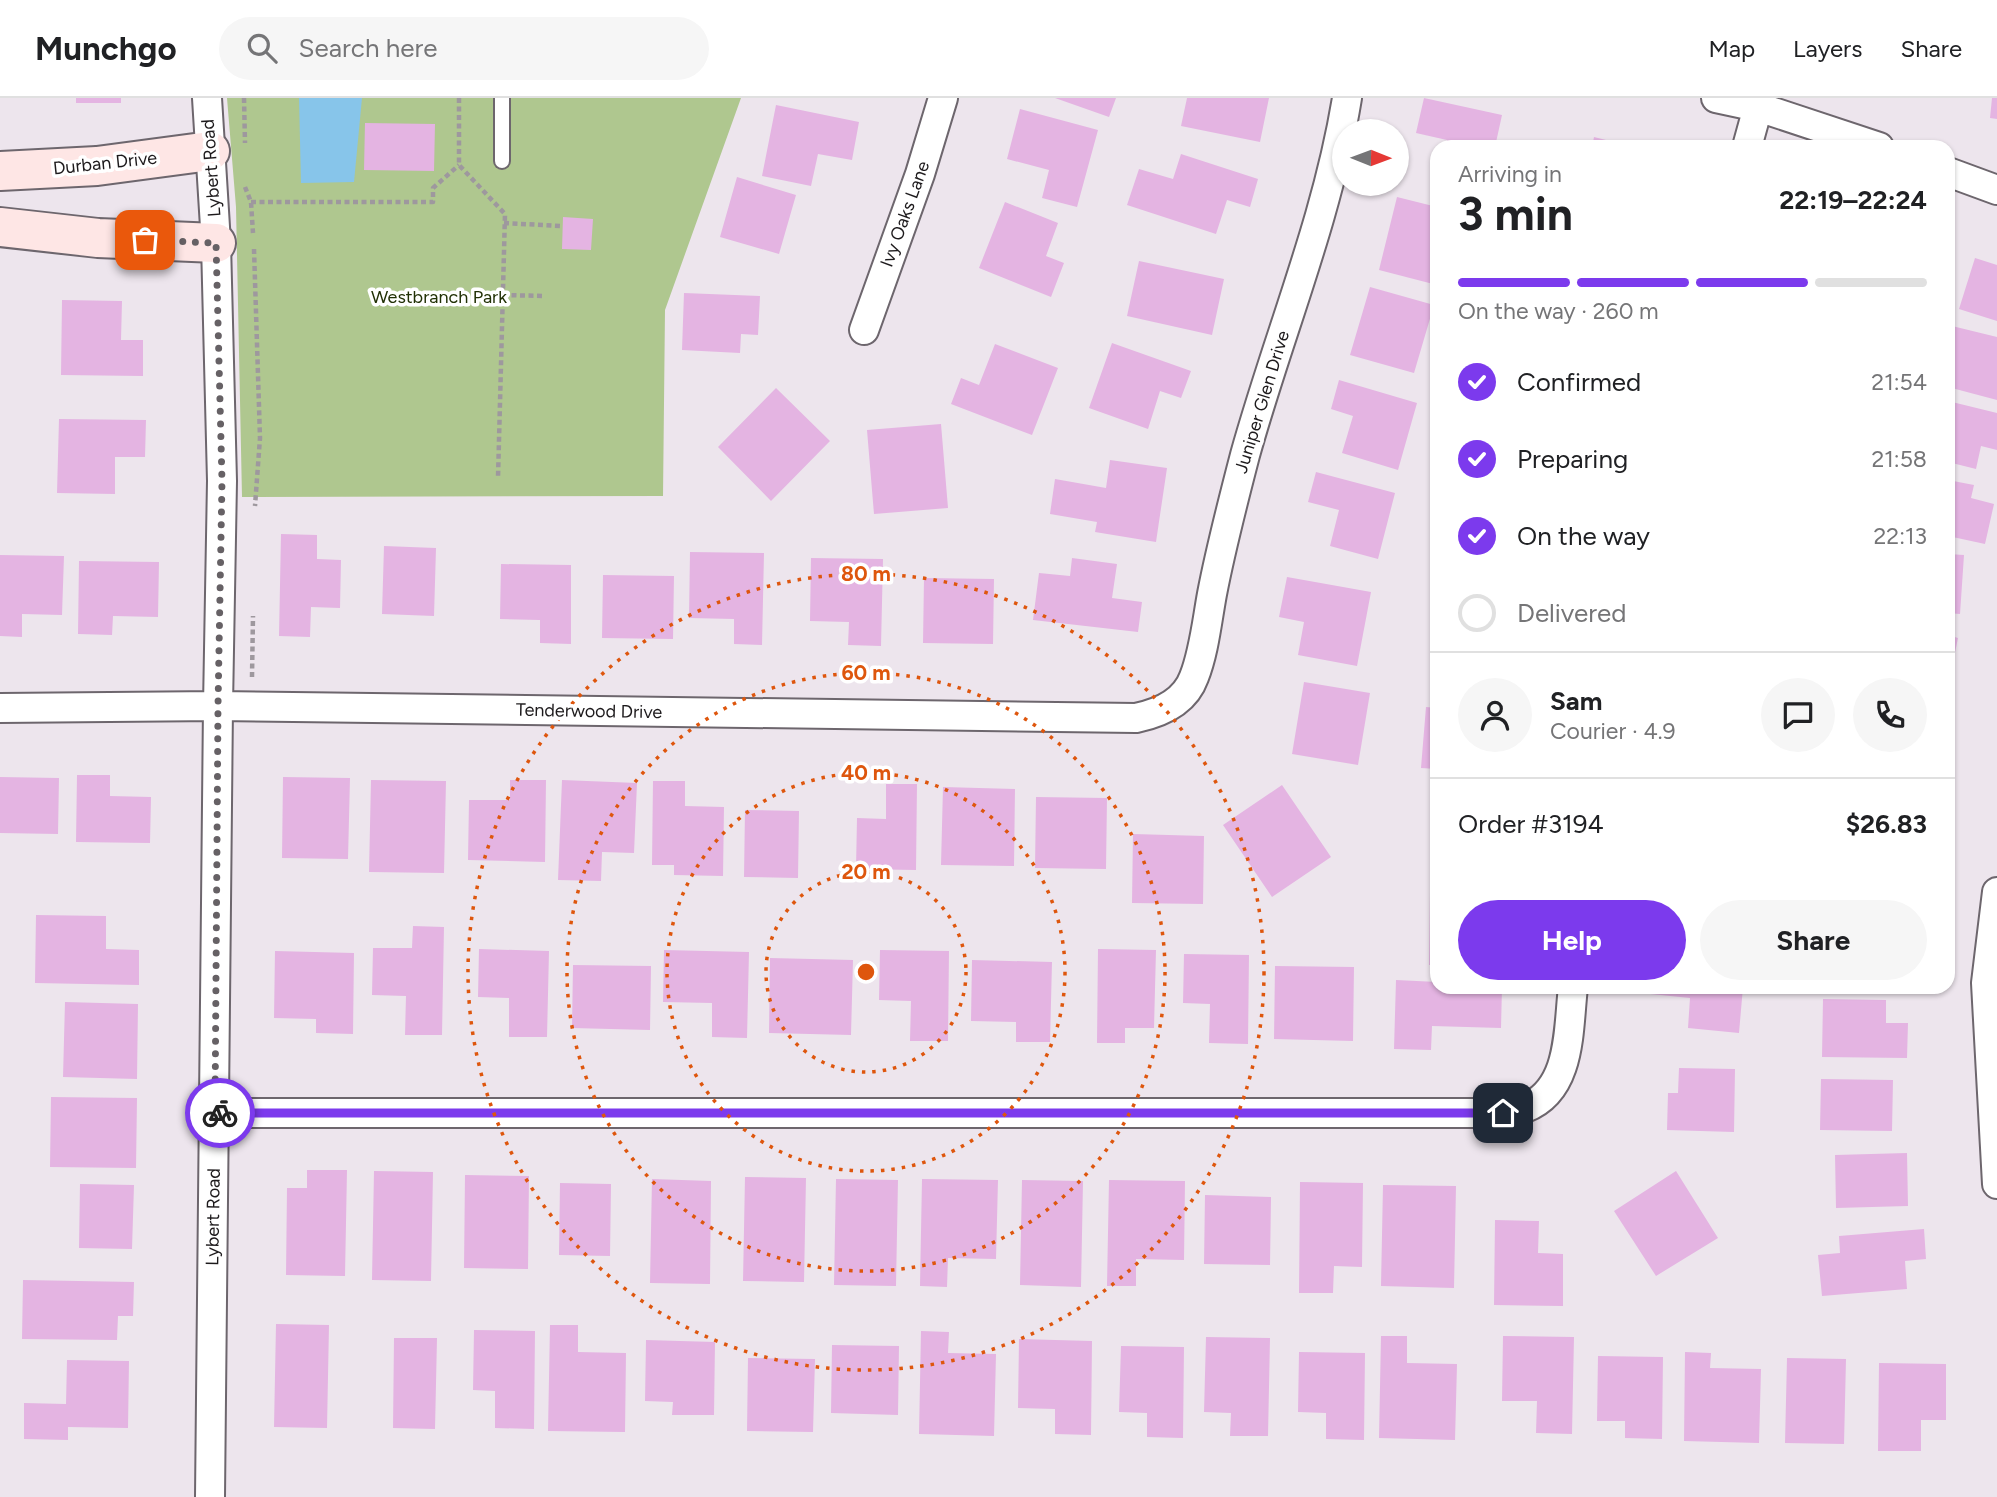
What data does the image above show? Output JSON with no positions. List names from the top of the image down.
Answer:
{
  "streets": {
    "street": [
      "Durban Drive",
      "Lybert Road",
      "Ivy Oaks Lane",
      "Juniper Glen Drive",
      "Tenderwood Drive"
    ]
  },
  "crossings": [
    ["Durban Drive", "Lybert Road"],
    ["Lybert Road", "Tenderwood Drive"],
    ["Juniper Glen Drive", "Tenderwood Drive"]
  ],
  "parks": ["Westbranch Park"],
  "north": "right",
  "page": {
    "header": "Munchgo",
    "search": "Search here",
    "nav": ["Map", "Layers", "Share"],
    "heading": ["3 min", "Arriving in", "22:19–22:24"],
    "panel": [
      "Sam",
      "Courier · 4.9",
      "Order #3194",
      "$26.83"
    ],
    "bar": "On the way · 260 m",
    "list": [
      ["Confirmed", "21:54"],
      ["Preparing", "21:58"],
      ["On the way", "22:13"],
      "Delivered"
    ],
    "buttons": ["Help", "Share"]
  },
  "rings": [
    "80 m",
    "60 m",
    "40 m",
    "20 m"
  ]
}
